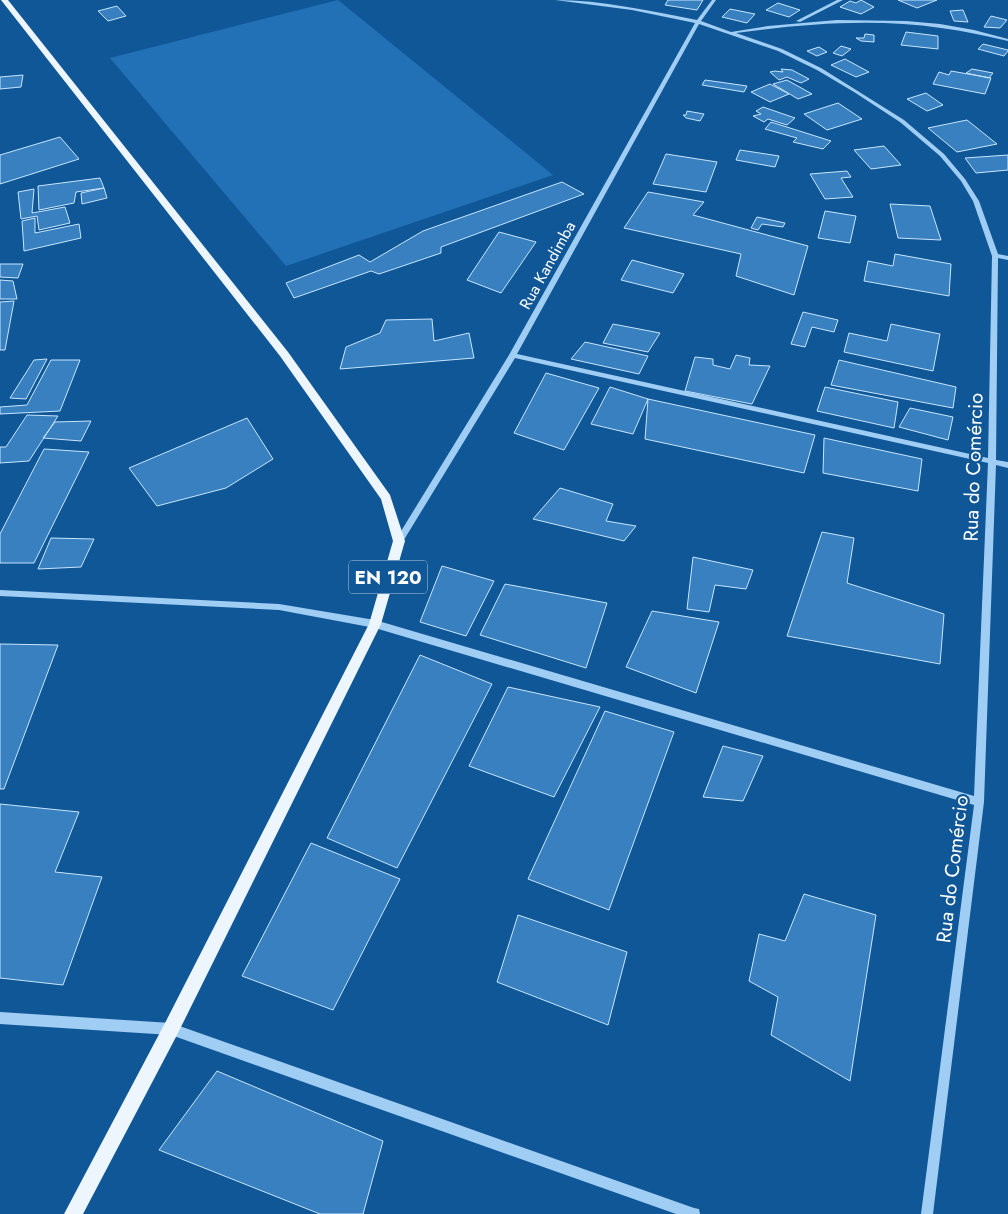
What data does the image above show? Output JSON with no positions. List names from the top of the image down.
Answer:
{
  "streets": {
    "main road": ["EN 120"],
    "street": ["Rua Kandimba", "Rua do Comércio"]
  },
  "crossings": [
    ["Rua Kandimba", "Rua do Comércio"],
    ["Rua Kandimba", "EN 120"]
  ]
}
